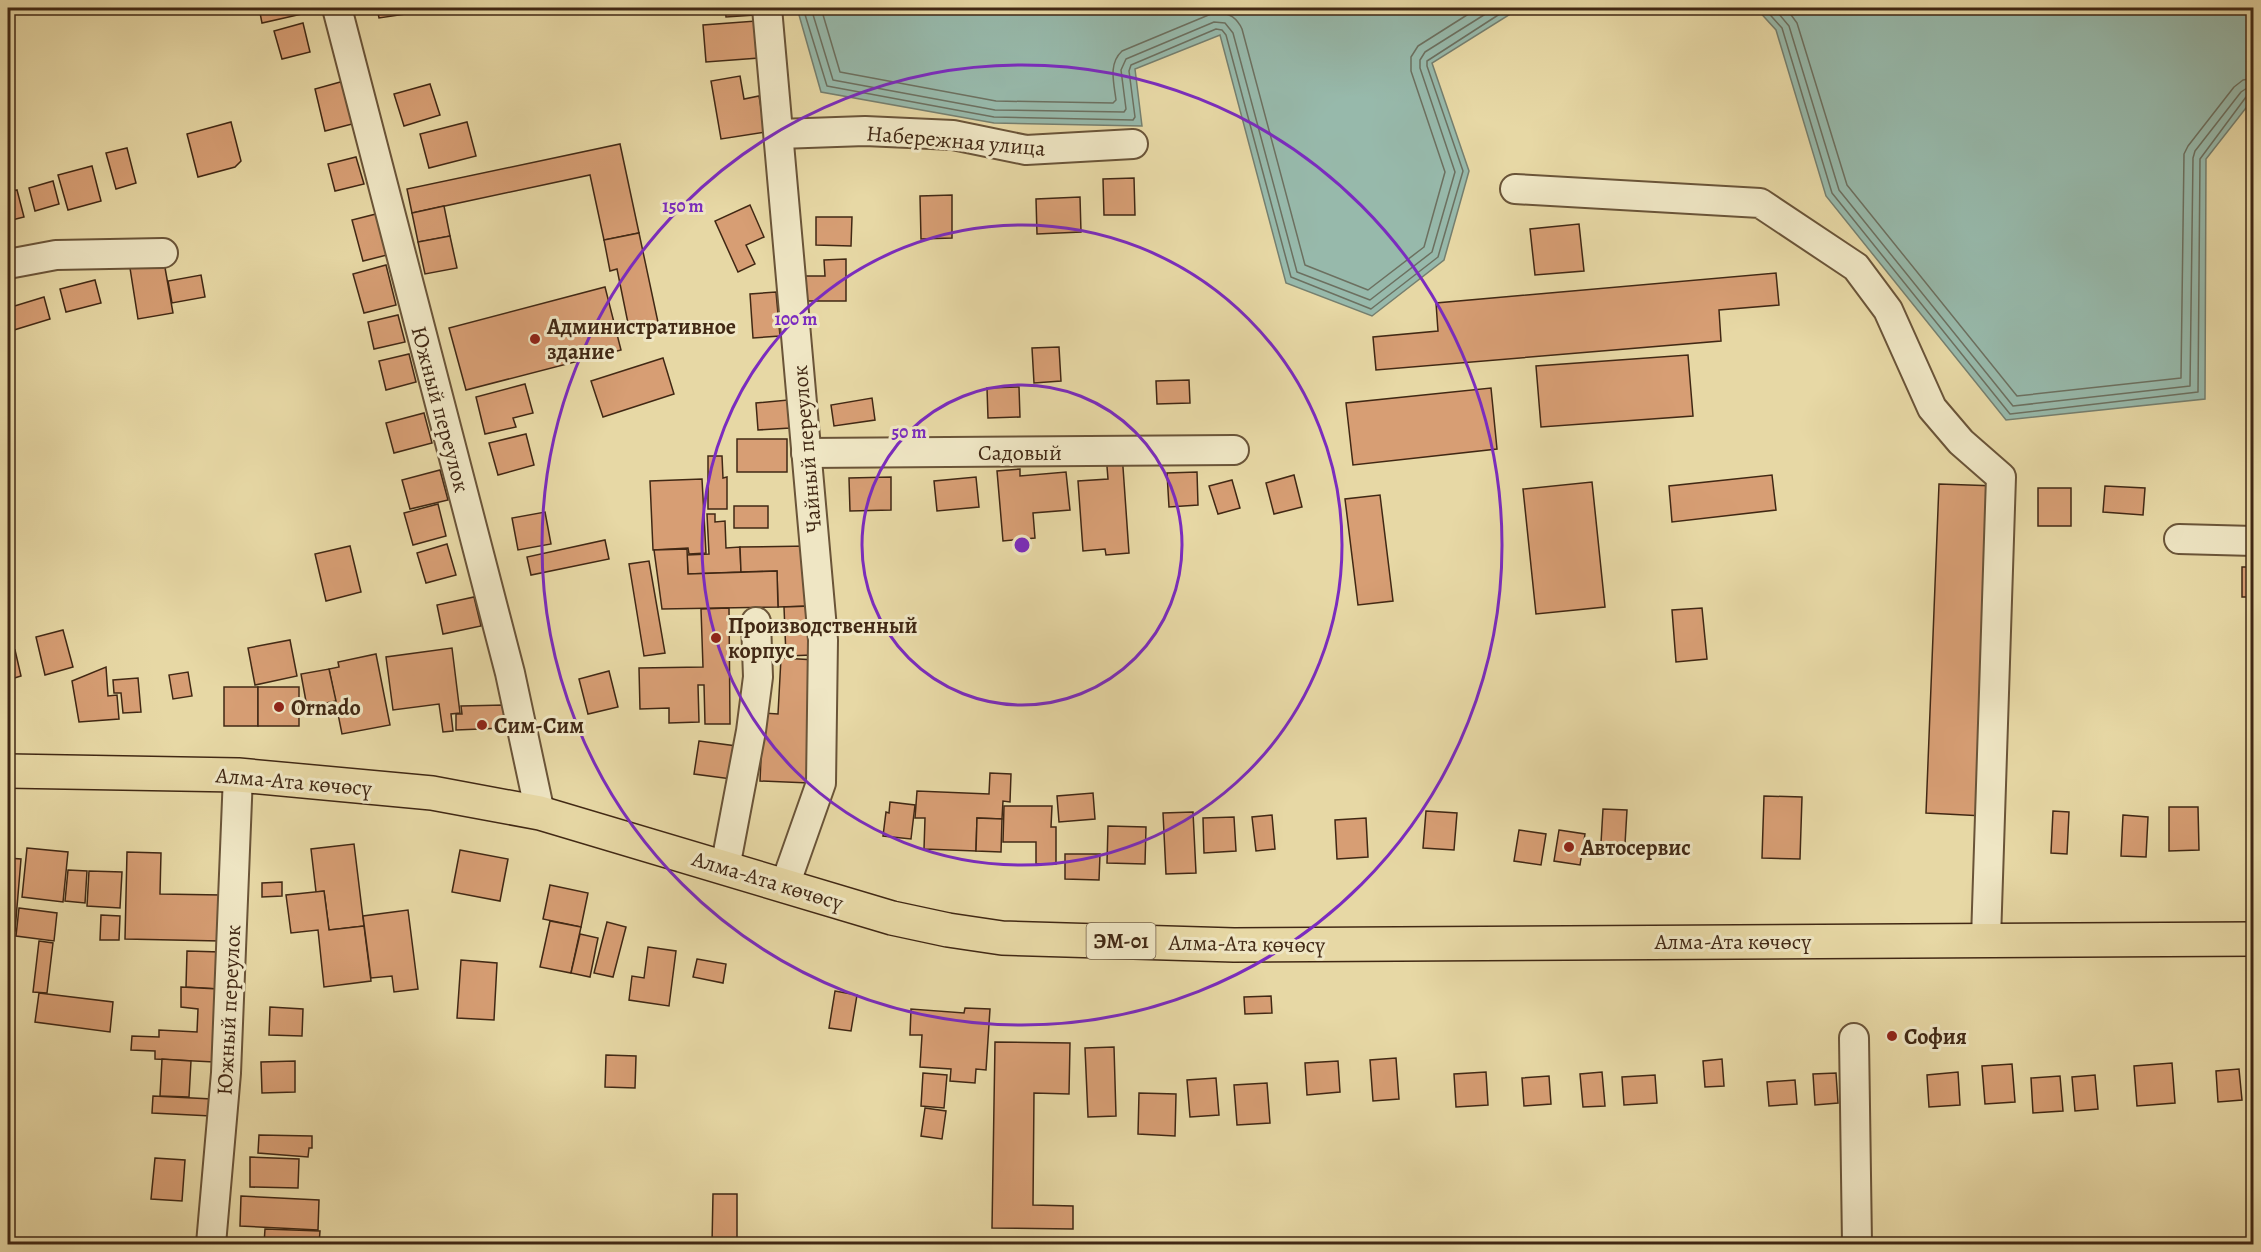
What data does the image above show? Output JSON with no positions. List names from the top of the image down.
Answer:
{
  "streets": {
    "highway": ["Алма-Ата көчөсү", "ЭМ-01"],
    "street": [
      "Набережная улица",
      "Южный переулок",
      "Чайный переулок",
      "Садовый"
    ]
  },
  "crossings": [
    ["Набережная улица", "Чайный переулок"],
    ["Южный переулок", "Алма-Ата көчөсү"],
    ["Чайный переулок", "Садовый"],
    ["Чайный переулок", "Алма-Ата көчөсү"]
  ],
  "places": [
    "Административное здание",
    "Производственный корпус",
    "Ornado",
    "Сим-Сим",
    "Автосервис",
    "София"
  ],
  "rings": ["150 m", "100 m", "50 m"]
}
